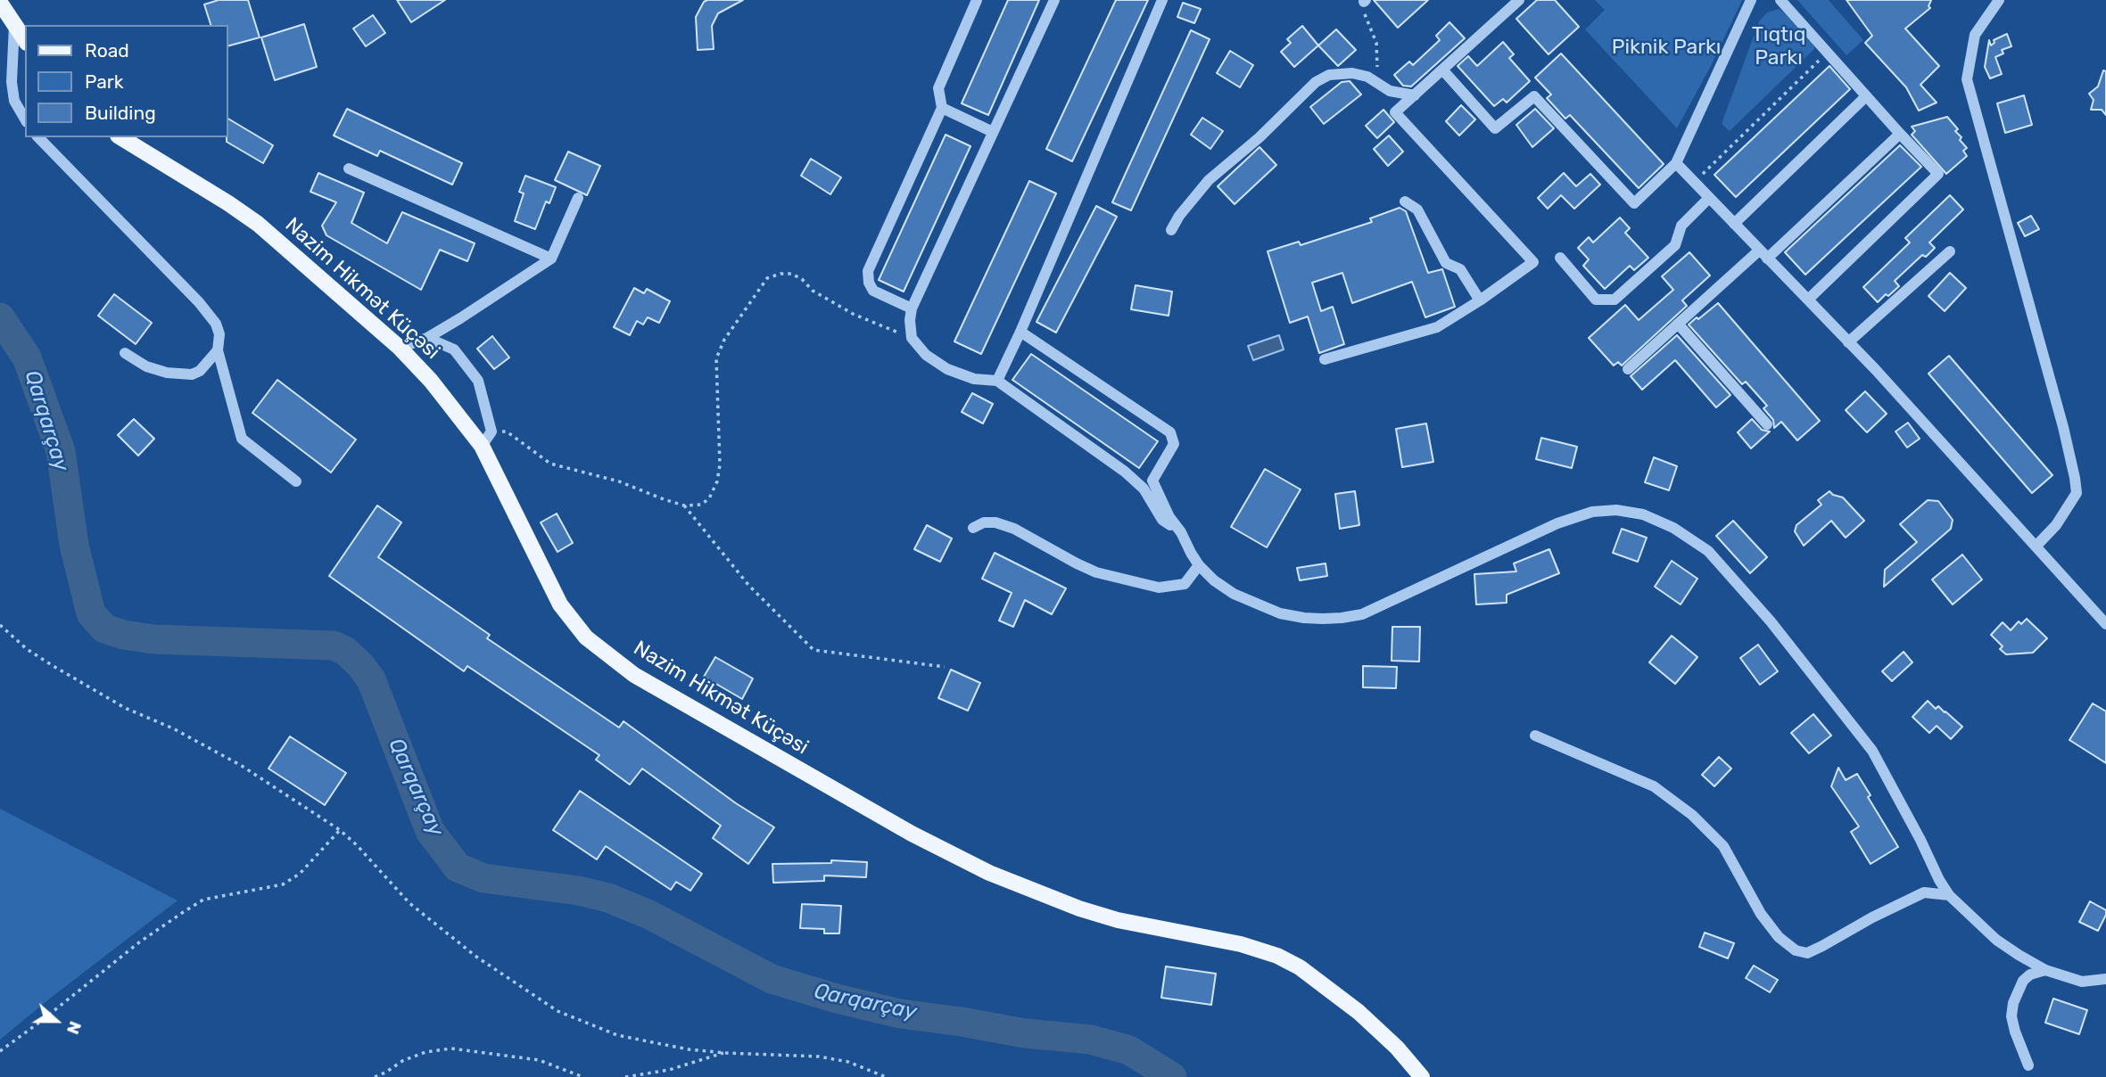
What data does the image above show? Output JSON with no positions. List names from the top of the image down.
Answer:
{
  "streets": {
    "main road": ["Nazim Hikmət Küçəsi"]
  },
  "water": ["Qarqarçay"],
  "parks": ["Tıqtıq Parkı", "Piknik Parkı"],
  "legend": ["Road", "Park", "Building"],
  "north": "right"
}
